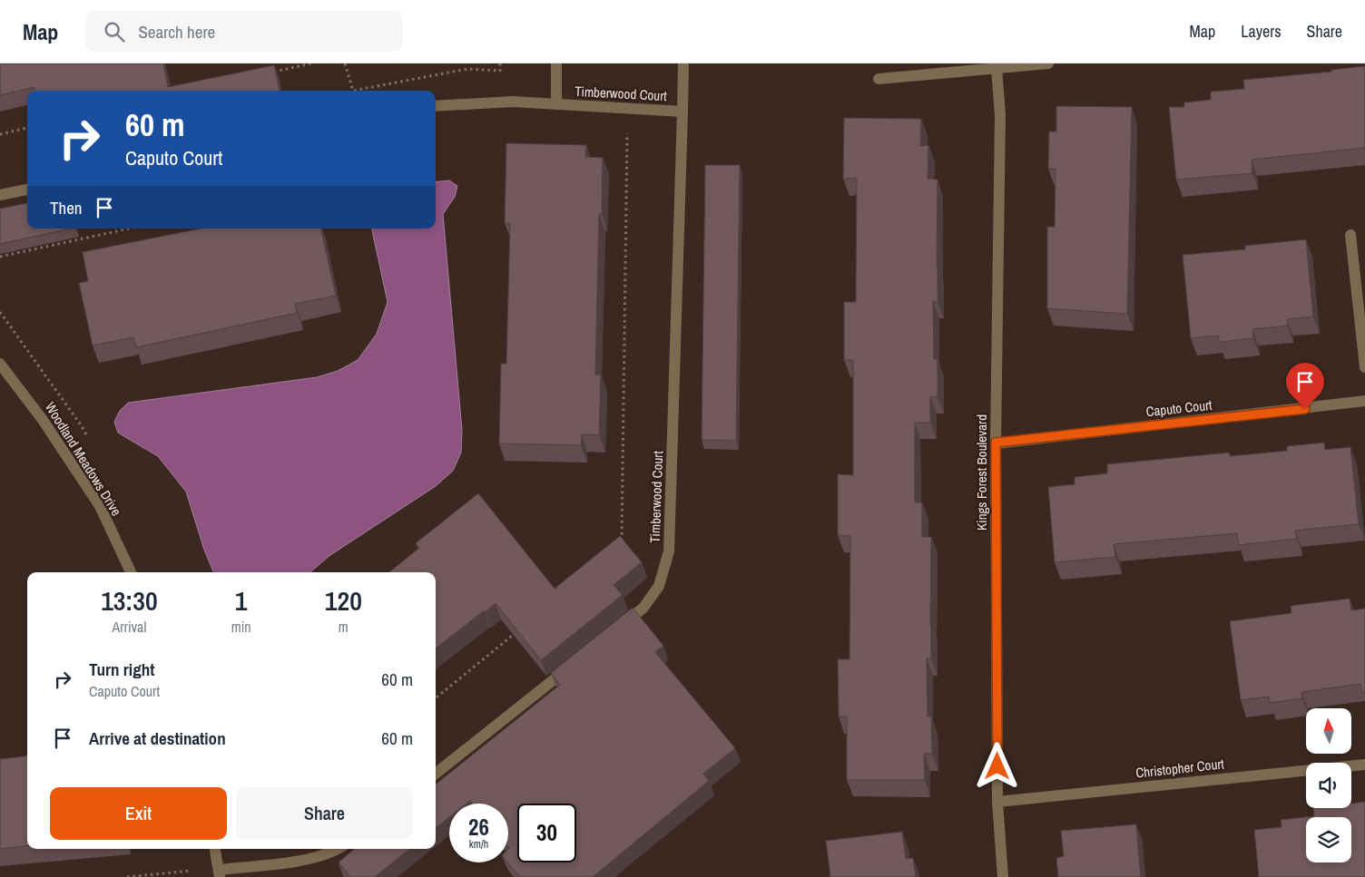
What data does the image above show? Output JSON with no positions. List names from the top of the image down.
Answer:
{
  "streets": {
    "street": [
      "Timberwood Court",
      "Caputo Court",
      "Woodland Meadows Drive",
      "Kings Forest Boulevard",
      "Christopher Court"
    ]
  },
  "crossings": [
    ["Caputo Court", "Kings Forest Boulevard"],
    ["Kings Forest Boulevard", "Christopher Court"]
  ],
  "north": "top",
  "page": {
    "header": "Map",
    "search": "Search here",
    "nav": ["Map", "Layers", "Share"],
    "turn": ["60 m", "Caputo Court"],
    "then": "Then",
    "eta": [
      "13:30",
      "Arrival",
      "1",
      "min",
      "120",
      "m"
    ],
    "list": [
      {
        "name": "Turn right",
        "note": "Caputo Court",
        "value": "60 m"
      },
      {
        "name": "Arrive at destination",
        "value": "60 m"
      }
    ],
    "buttons": ["Exit", "Share"],
    "speed": "26 km/h",
    "limit": "30"
  }
}
